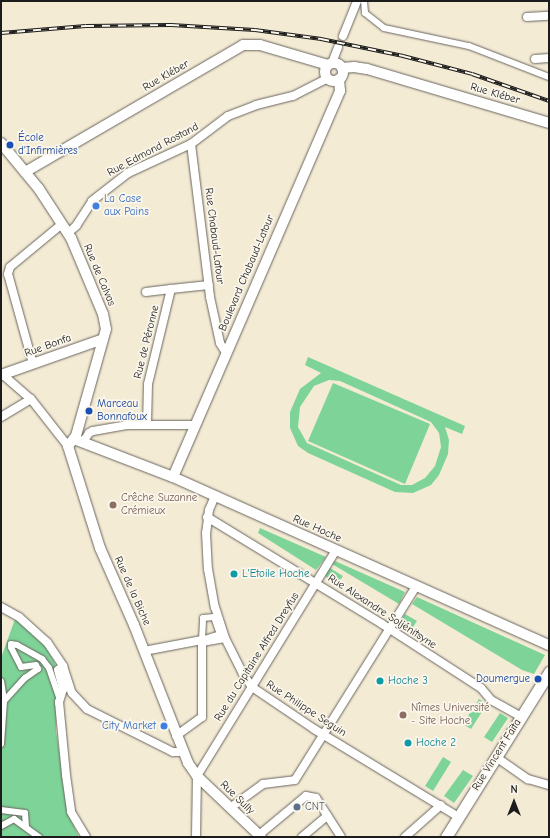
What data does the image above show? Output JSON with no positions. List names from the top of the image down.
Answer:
{
  "streets": {
    "main road": ["Rue Vincent Faïta"],
    "street": [
      "Rue Kléber",
      "Rue Edmond Rostand",
      "Rue Chabaud-Latour",
      "Boulevard Chabaud-Latour",
      "Rue de Calvas",
      "Rue de Péronne",
      "Rue Bonfa",
      "Rue Hoche",
      "Rue de la Biche",
      "Rue Alexandre Soljénitsyne",
      "Rue du Capitaine Alfred Dreyfus",
      "Rue Philippe Seguin",
      "Rue Sully"
    ]
  },
  "crossings": [
    ["Rue Kléber", "Rue Edmond Rostand"],
    ["Rue Kléber", "Boulevard Chabaud-Latour"],
    ["Rue Kléber", "Rue de Calvas"],
    ["Rue Edmond Rostand", "Rue Chabaud-Latour"],
    ["Rue Edmond Rostand", "Boulevard Chabaud-Latour"],
    ["Rue Edmond Rostand", "Rue de Calvas"],
    ["Rue Chabaud-Latour", "Boulevard Chabaud-Latour"],
    ["Rue Chabaud-Latour", "Rue de Péronne"],
    ["Boulevard Chabaud-Latour", "Rue Hoche"],
    ["Rue de Calvas", "Rue Bonfa"],
    ["Rue de Calvas", "Rue Hoche"],
    ["Rue de Calvas", "Rue de la Biche"],
    ["Rue Bonfa", "Rue de la Biche"],
    ["Rue Hoche", "Rue de la Biche"],
    ["Rue Hoche", "Rue du Capitaine Alfred Dreyfus"],
    ["Rue Hoche", "Rue Philippe Seguin"],
    ["Rue de la Biche", "Rue du Capitaine Alfred Dreyfus"],
    ["Rue de la Biche", "Rue Sully"],
    ["Rue Alexandre Soljénitsyne", "Rue du Capitaine Alfred Dreyfus"],
    ["Rue Alexandre Soljénitsyne", "Rue Philippe Seguin"],
    ["Rue Alexandre Soljénitsyne", "Rue Vincent Faïta"],
    ["Rue du Capitaine Alfred Dreyfus", "Rue Philippe Seguin"],
    ["Rue du Capitaine Alfred Dreyfus", "Rue Sully"],
    ["Rue Philippe Seguin", "Rue Vincent Faïta"]
  ],
  "places": [
    "École d'Infirmières",
    "La Case aux Pains",
    "Marceau Bonnafoux",
    "Crêche Suzanne Crémieux",
    "L'Etoile Hoche",
    "Doumergue",
    "Hoche 3",
    "Nîmes Université - Site Hoche",
    "City Market",
    "Hoche 2",
    "CNT"
  ],
  "north": "top"
}
